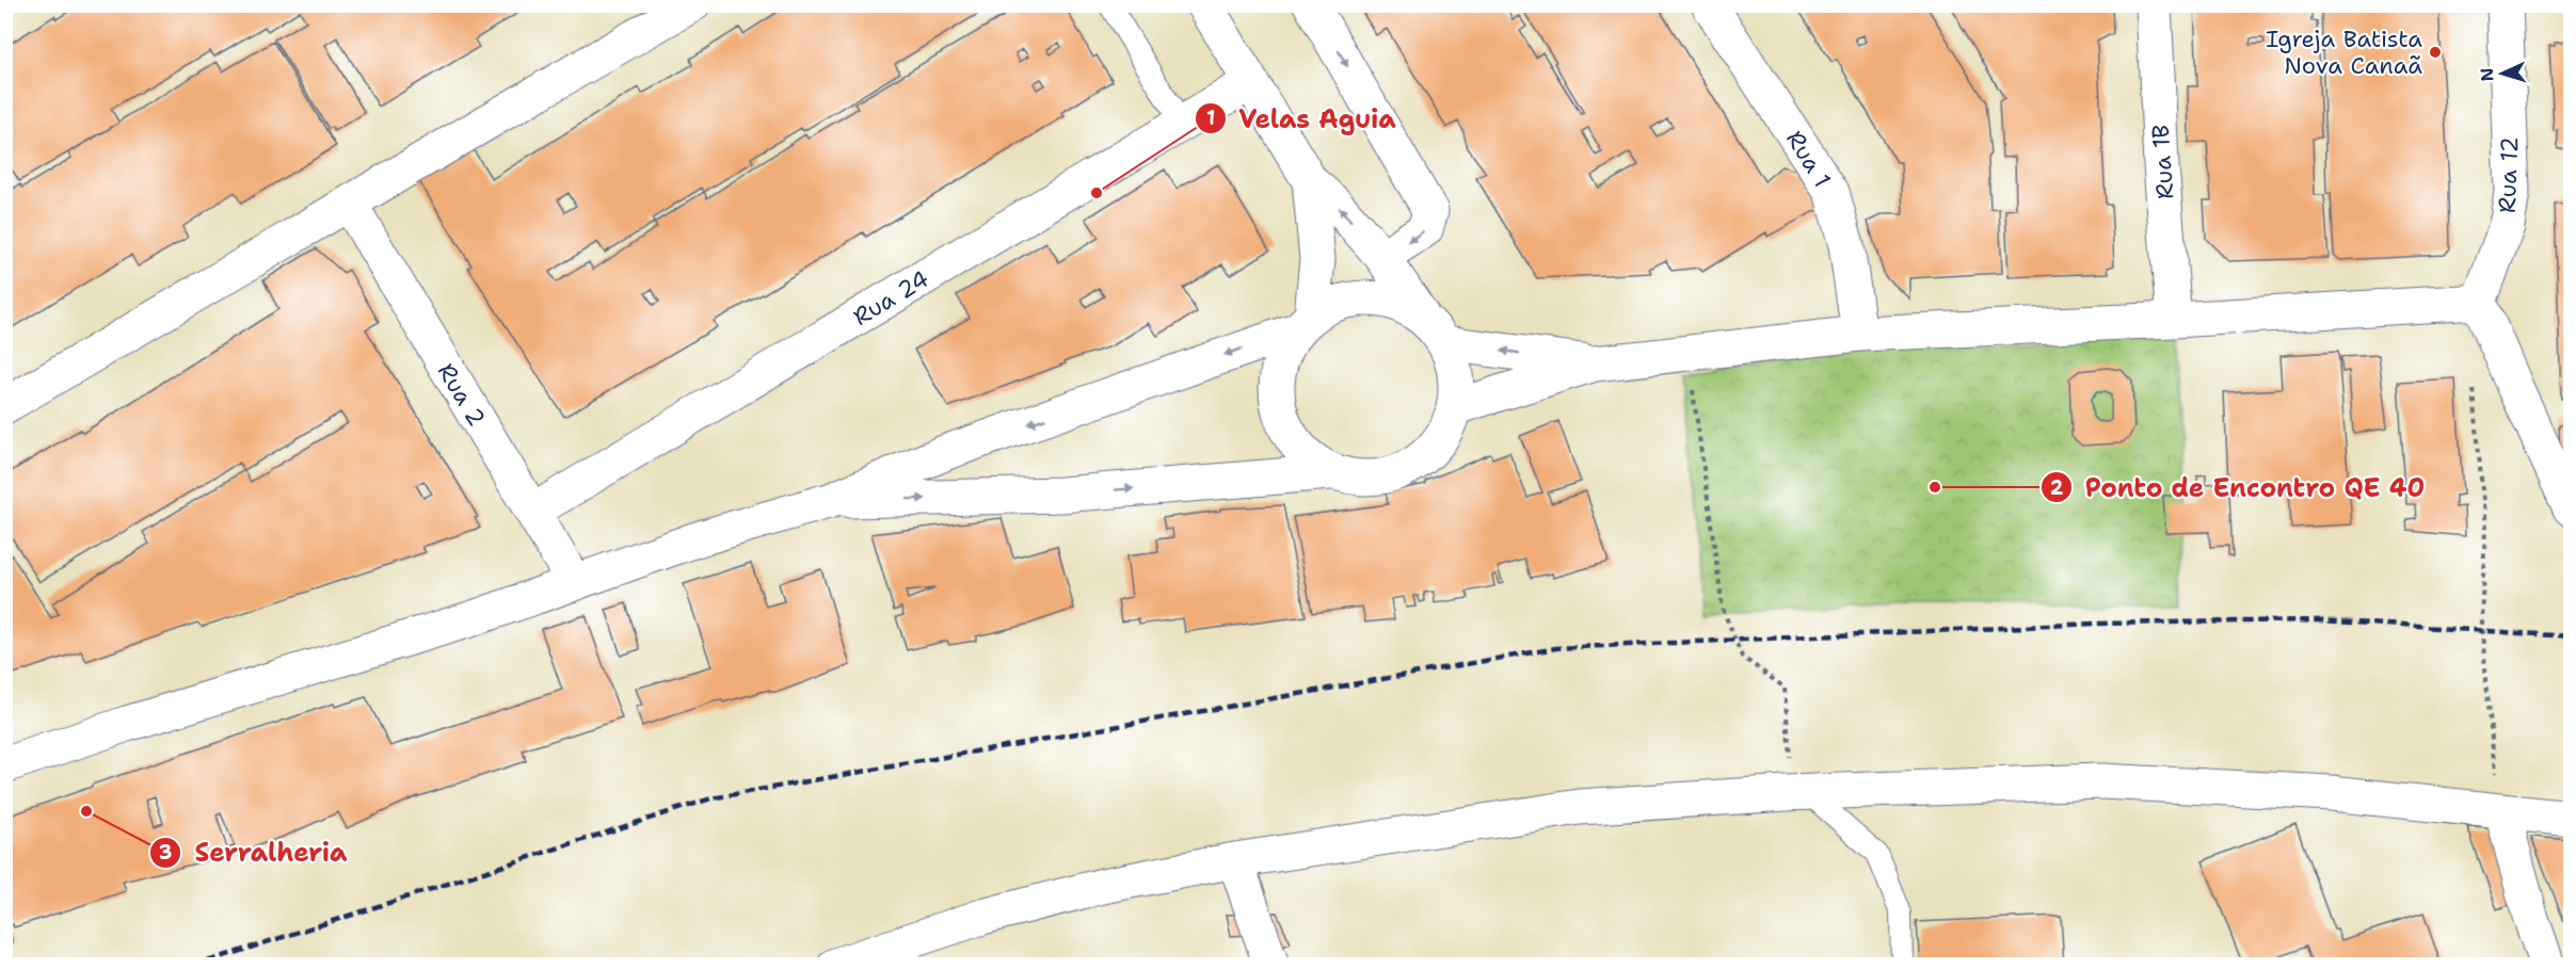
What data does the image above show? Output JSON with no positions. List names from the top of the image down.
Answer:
{
  "streets": {
    "street": [
      "Rua 1",
      "Rua 1B",
      "Rua 12",
      "Rua 24",
      "Rua 2"
    ]
  },
  "crossings": [
    ["Rua 24", "Rua 2"]
  ],
  "places": [
    "Igreja Batista Nova Canaã",
    "Velas Aguia",
    "Ponto de Encontro QE 40",
    "Serralheria"
  ],
  "north": "left"
}
